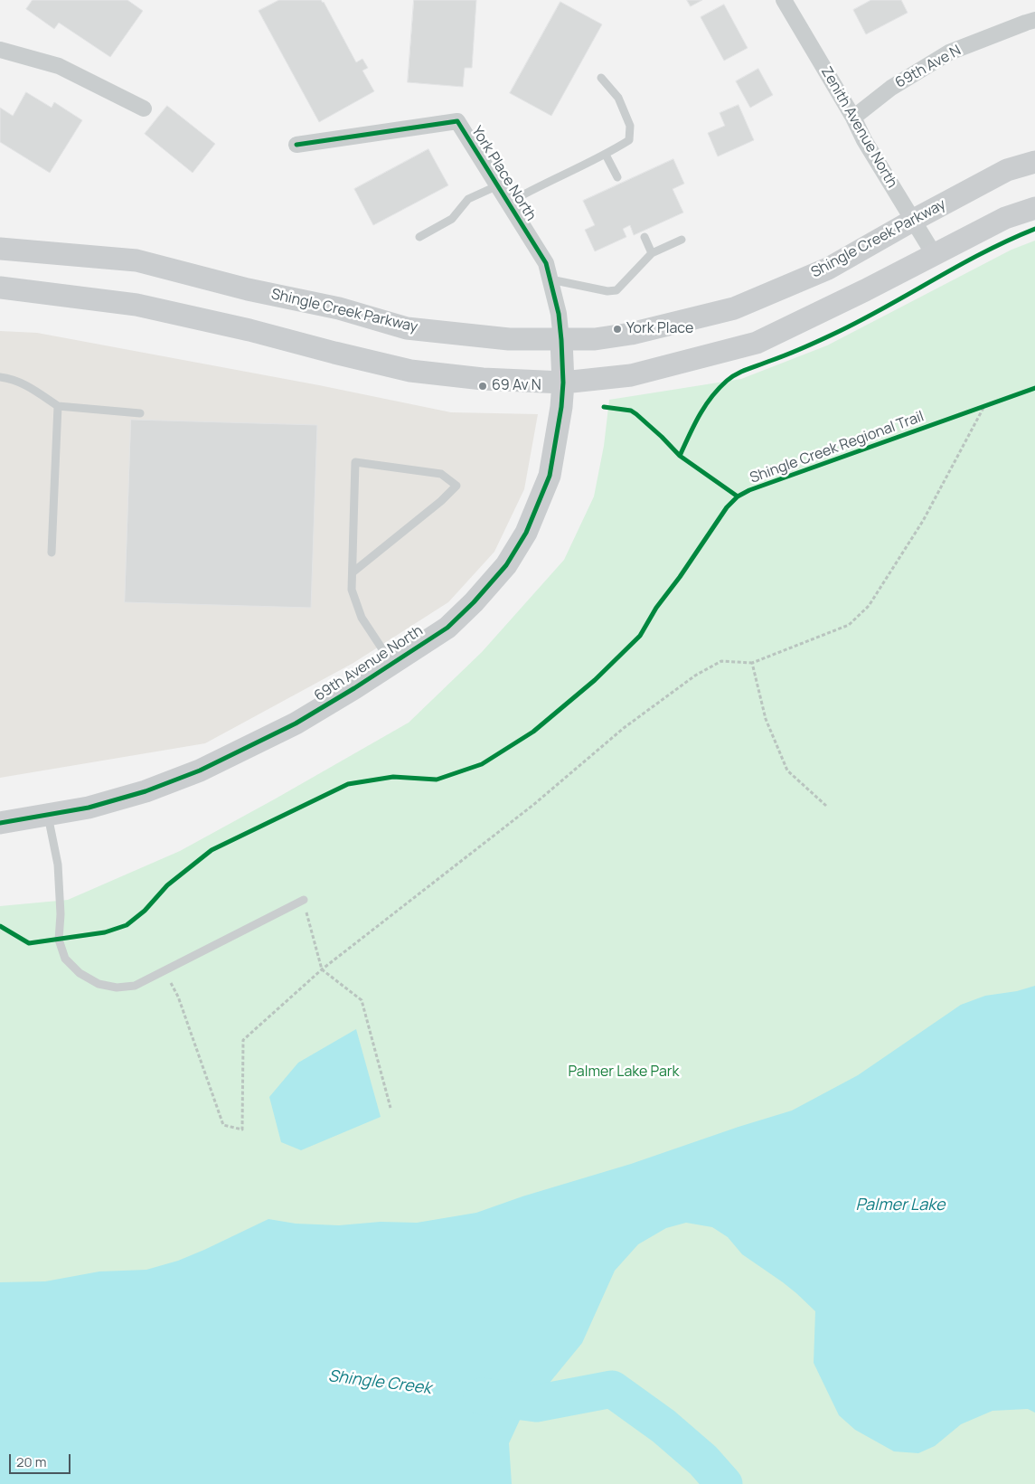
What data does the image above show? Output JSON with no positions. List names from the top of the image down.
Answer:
{
  "streets": {
    "street": [
      "69th Ave N",
      "Zenith Avenue North",
      "York Place North",
      "Shingle Creek Parkway",
      "69th Avenue North"
    ],
    "cycle path": ["Shingle Creek Regional Trail"]
  },
  "crossings": [
    ["69th Ave N", "Zenith Avenue North"],
    ["Zenith Avenue North", "Shingle Creek Parkway"],
    ["York Place North", "Shingle Creek Parkway"],
    ["York Place North", "69th Avenue North"],
    ["Shingle Creek Parkway", "69th Avenue North"]
  ],
  "water": ["Palmer Lake", "Shingle Creek"],
  "parks": ["Palmer Lake Park"],
  "places": ["York Place", "69 Av N"],
  "scale_bar": "20 m"
}
